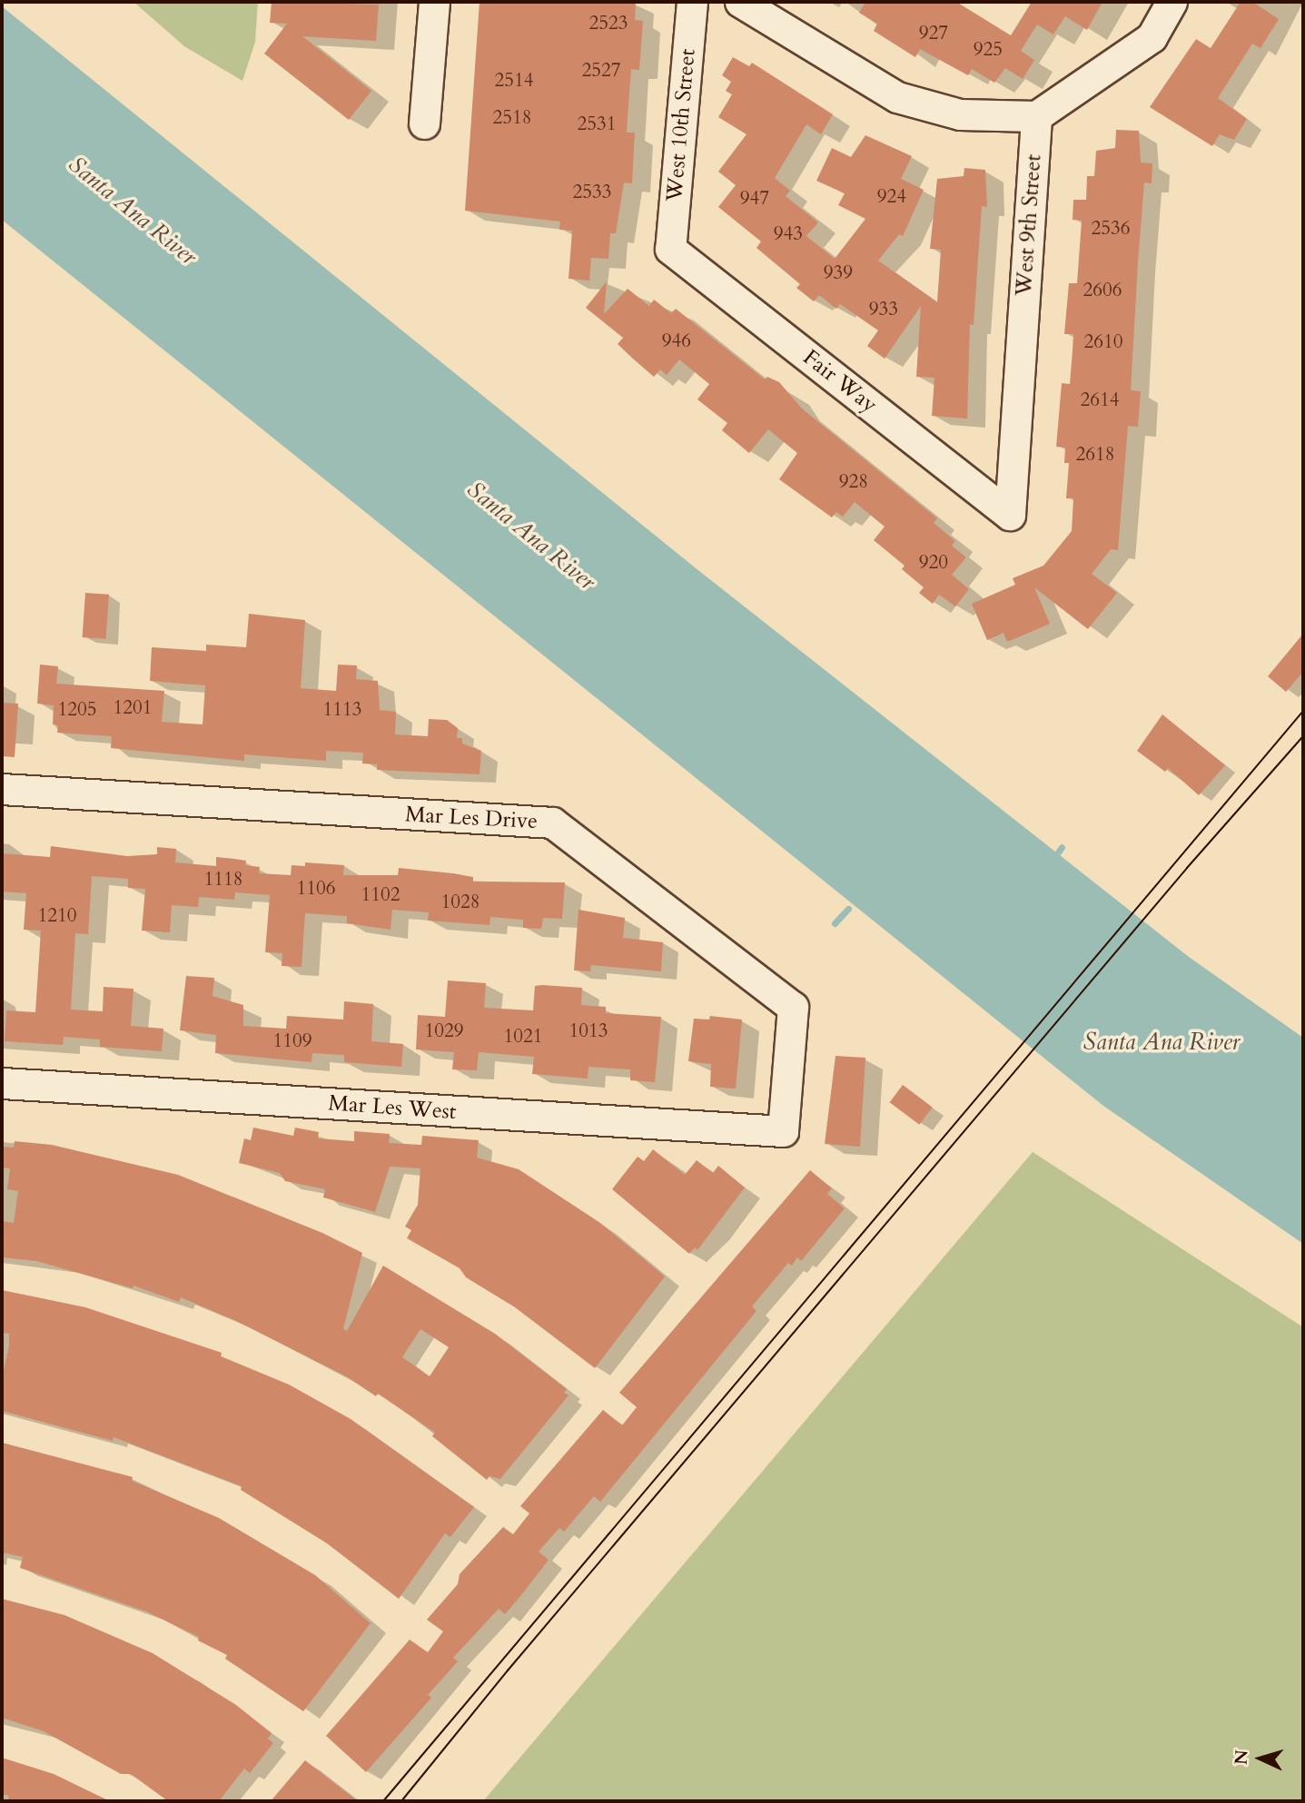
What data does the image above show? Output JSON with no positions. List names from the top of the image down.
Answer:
{
  "streets": {
    "street": [
      "West 10th Street",
      "West 9th Street",
      "Fair Way",
      "Mar Les Drive",
      "Mar Les West"
    ]
  },
  "crossings": [
    ["West 10th Street", "Fair Way"],
    ["West 9th Street", "Fair Way"],
    ["Mar Les Drive", "Mar Les West"]
  ],
  "water": ["Santa Ana River"],
  "house_numbers": [
    "2523",
    "927",
    "925",
    "2527",
    "2514",
    "2518",
    "2531",
    "2533",
    "924",
    "947",
    "2536",
    "943",
    "939",
    "2606",
    "933",
    "946",
    "2610",
    "2614",
    "2618",
    "928",
    "920",
    "1201",
    "1205",
    "1113",
    "1118",
    "1106",
    "1102",
    "1028",
    "1210",
    "1029",
    "1013",
    "1021",
    "1109"
  ],
  "north": "left"
}
